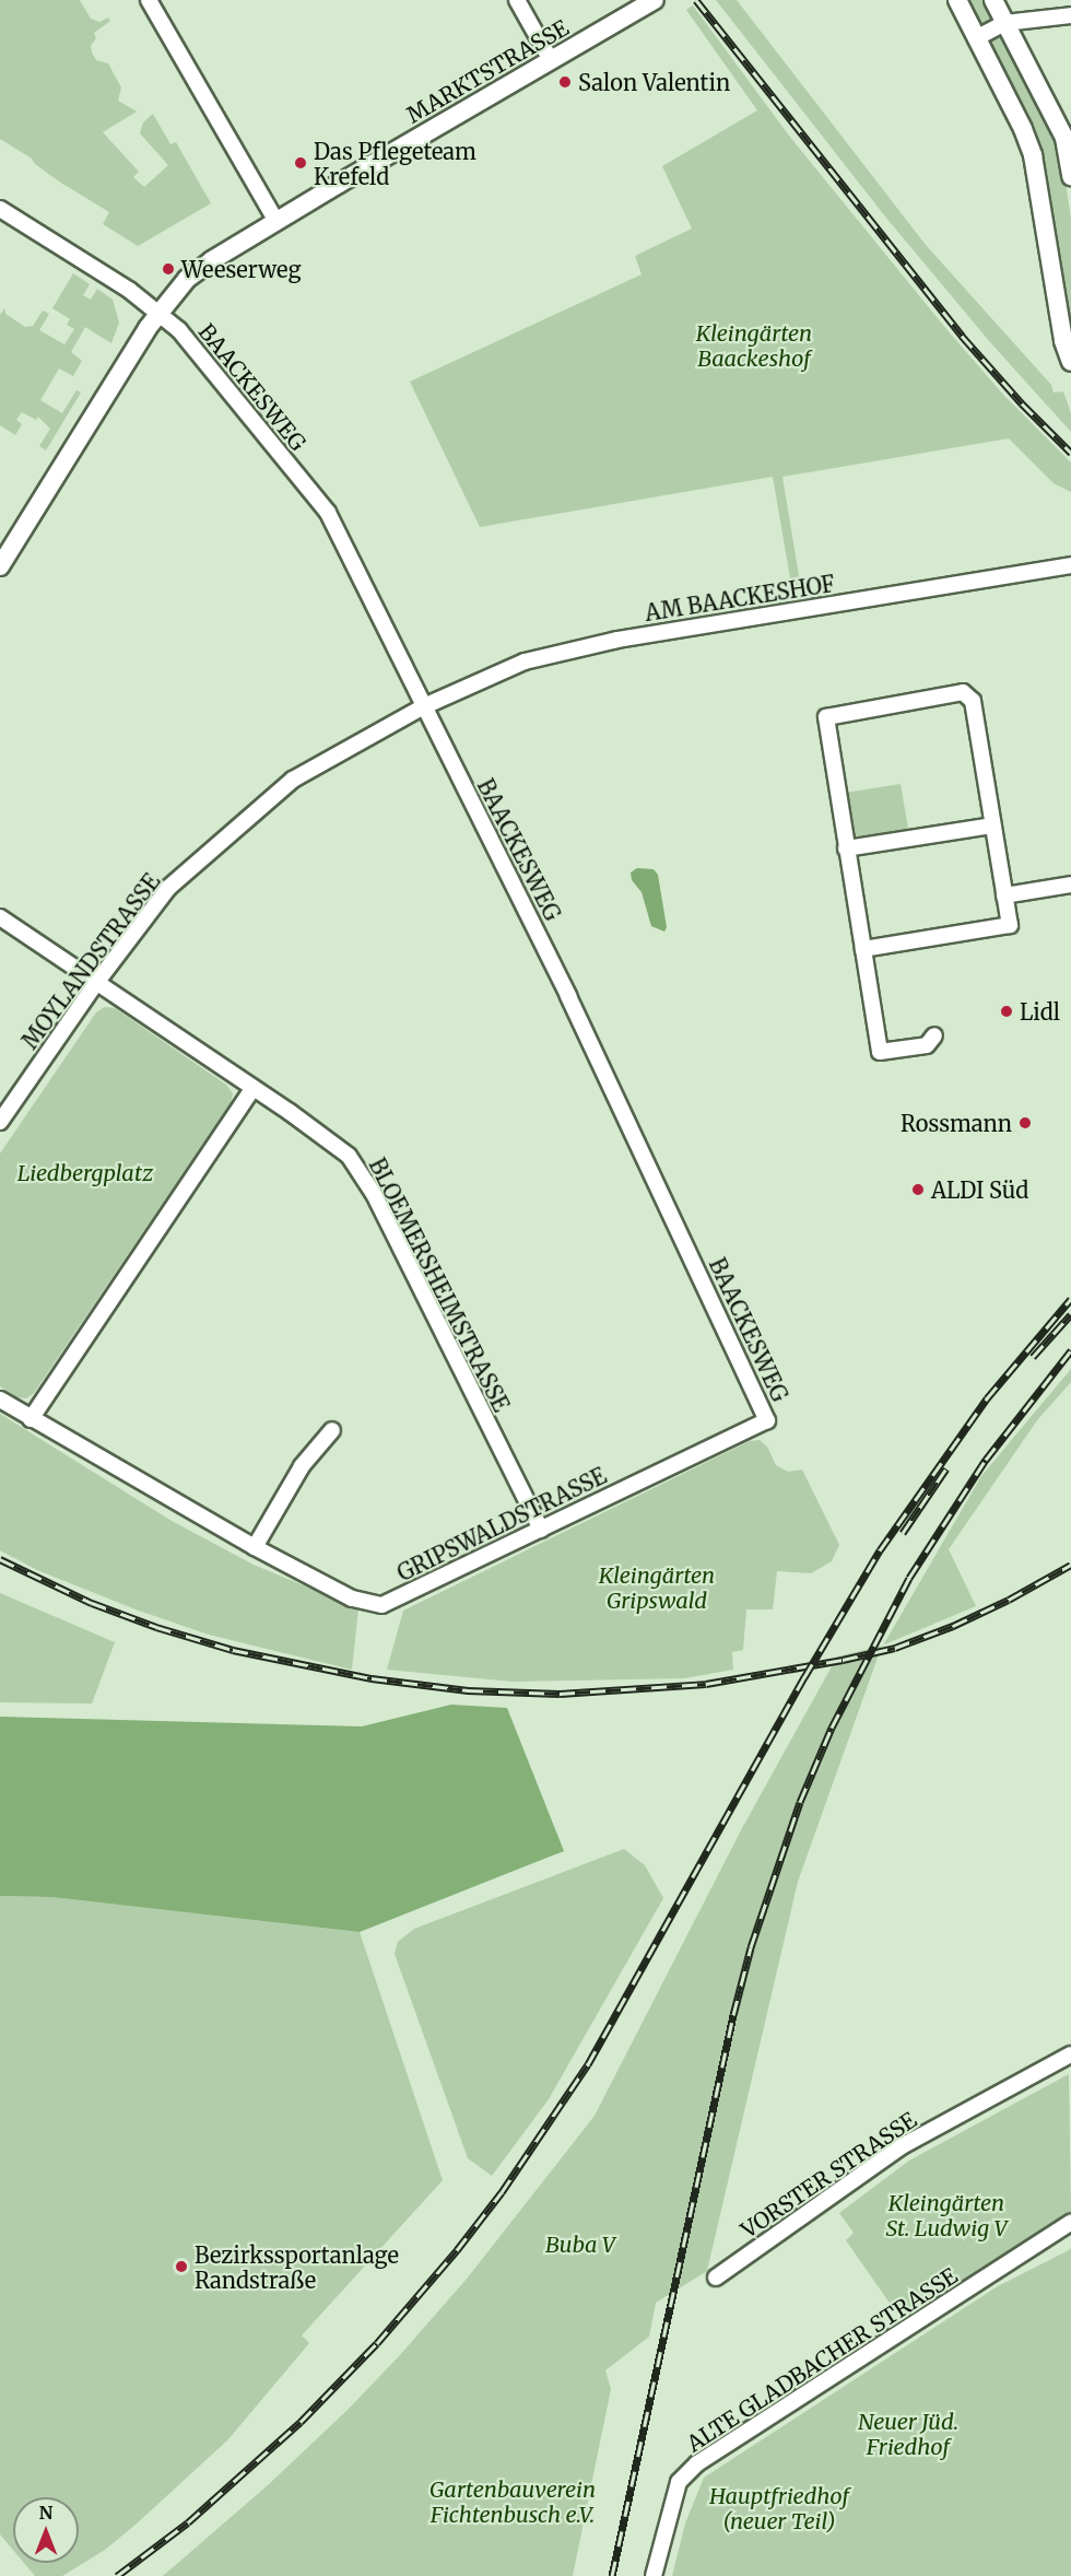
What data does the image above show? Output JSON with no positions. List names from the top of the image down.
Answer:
{
  "streets": {
    "street": [
      "MARKTSTRASSE",
      "BAACKESWEG",
      "AM BAACKESHOF",
      "MOYLANDSTRASSE",
      "BLOEMERSHEIMSTRASSE",
      "GRIPSWALDSTRASSE",
      "VORSTER STRASSE",
      "ALTE GLADBACHER STRASSE"
    ]
  },
  "crossings": [
    ["MARKTSTRASSE", "BAACKESWEG"],
    ["BAACKESWEG", "AM BAACKESHOF"],
    ["BAACKESWEG", "MOYLANDSTRASSE"],
    ["BAACKESWEG", "GRIPSWALDSTRASSE"],
    ["AM BAACKESHOF", "MOYLANDSTRASSE"],
    ["MOYLANDSTRASSE", "BLOEMERSHEIMSTRASSE"],
    ["BLOEMERSHEIMSTRASSE", "GRIPSWALDSTRASSE"]
  ],
  "parks": [
    "Kleingärten Baackeshof",
    "Liedbergplatz",
    "Kleingärten Gripswald",
    "Kleingärten St. Ludwig V",
    "Buba V",
    "Neuer Jüd. Friedhof",
    "Gartenbauverein Fichtenbusch e.V.",
    "Hauptfriedhof (neuer Teil)"
  ],
  "places": [
    "Salon Valentin",
    "Das Pflegeteam Krefeld",
    "Weeserweg",
    "Lidl",
    "Rossmann",
    "ALDI Süd",
    "Bezirkssportanlage Randstraße"
  ],
  "north": "top"
}
